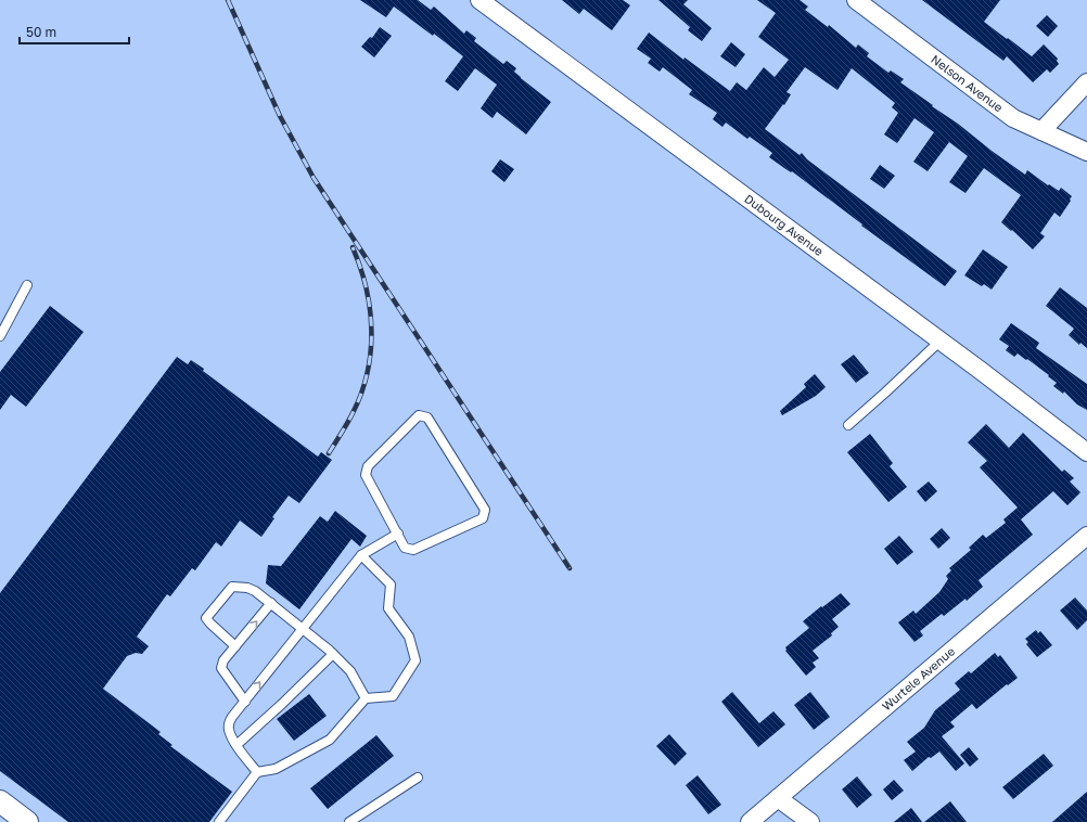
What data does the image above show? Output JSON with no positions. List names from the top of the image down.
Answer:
{
  "streets": {
    "street": ["Nelson Avenue", "Dubourg Avenue", "Wurtele Avenue"]
  },
  "scale_bar": "50 m"
}
